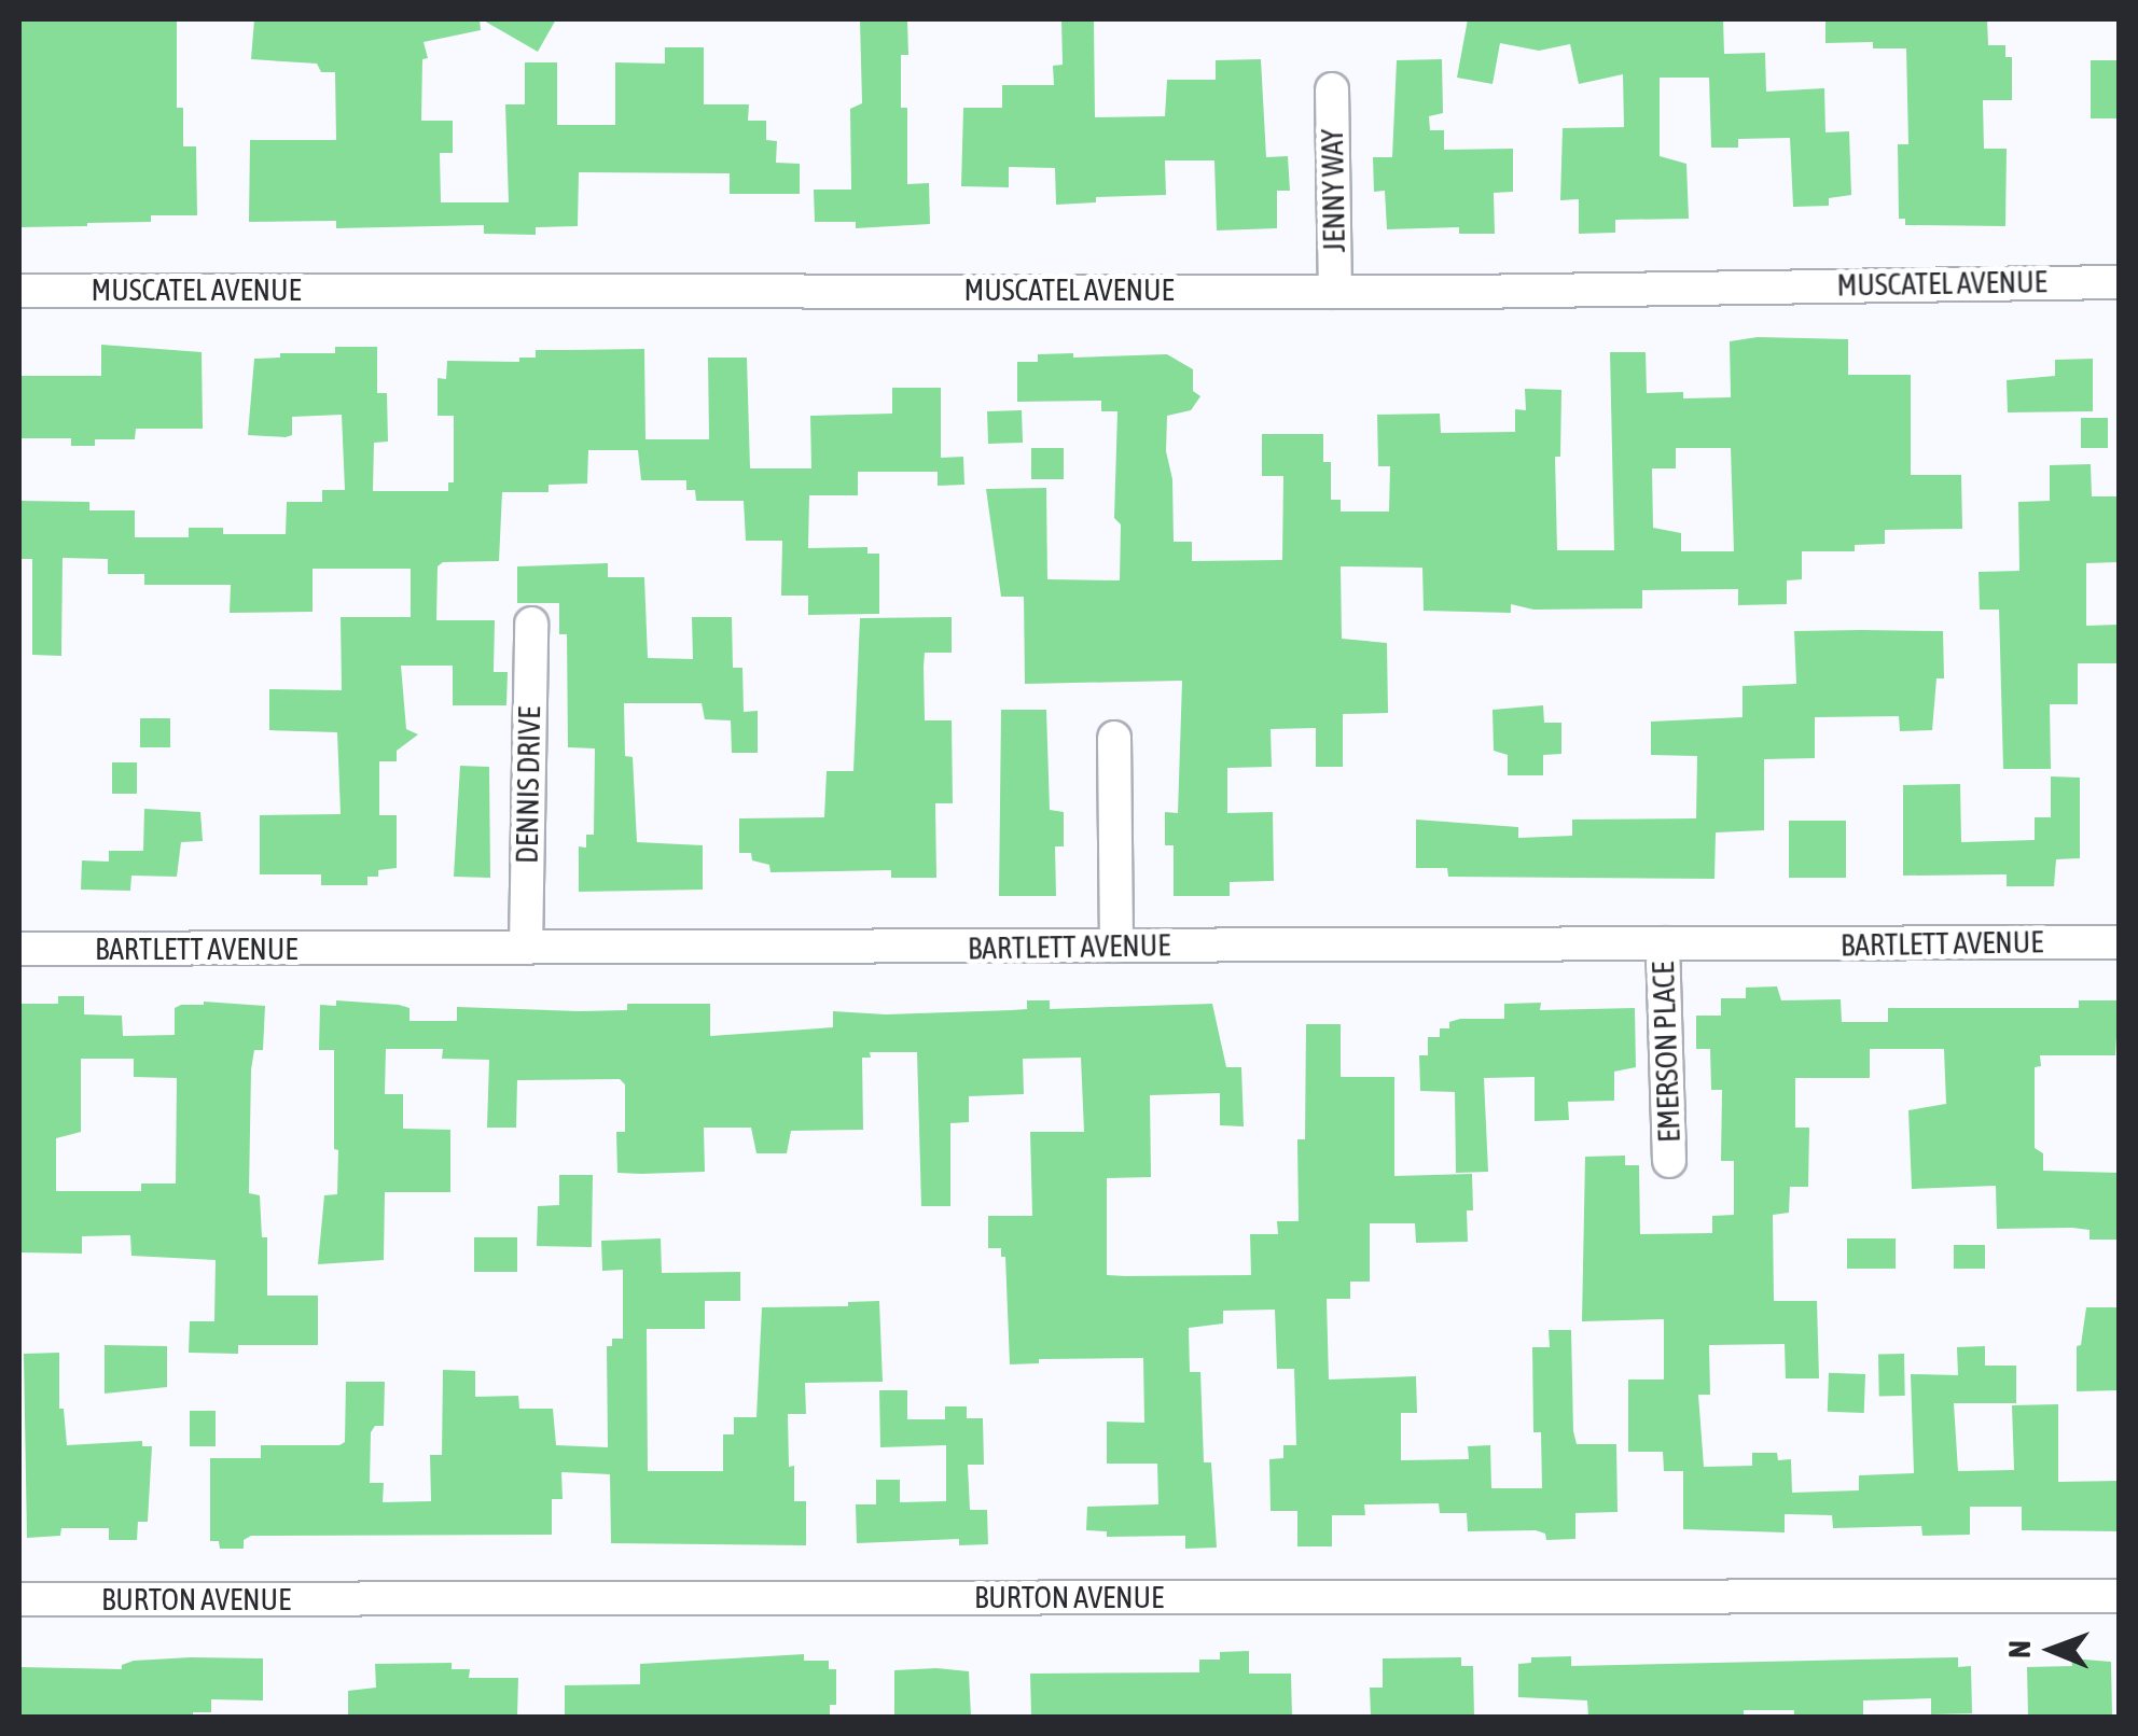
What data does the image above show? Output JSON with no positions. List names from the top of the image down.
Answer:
{
  "streets": {
    "street": [
      "JENNY WAY",
      "MUSCATEL AVENUE",
      "DENNIS DRIVE",
      "BARTLETT AVENUE",
      "EMERSON PLACE",
      "BURTON AVENUE"
    ]
  },
  "crossings": [
    ["JENNY WAY", "MUSCATEL AVENUE"],
    ["DENNIS DRIVE", "BARTLETT AVENUE"],
    ["BARTLETT AVENUE", "EMERSON PLACE"]
  ],
  "north": "left"
}
